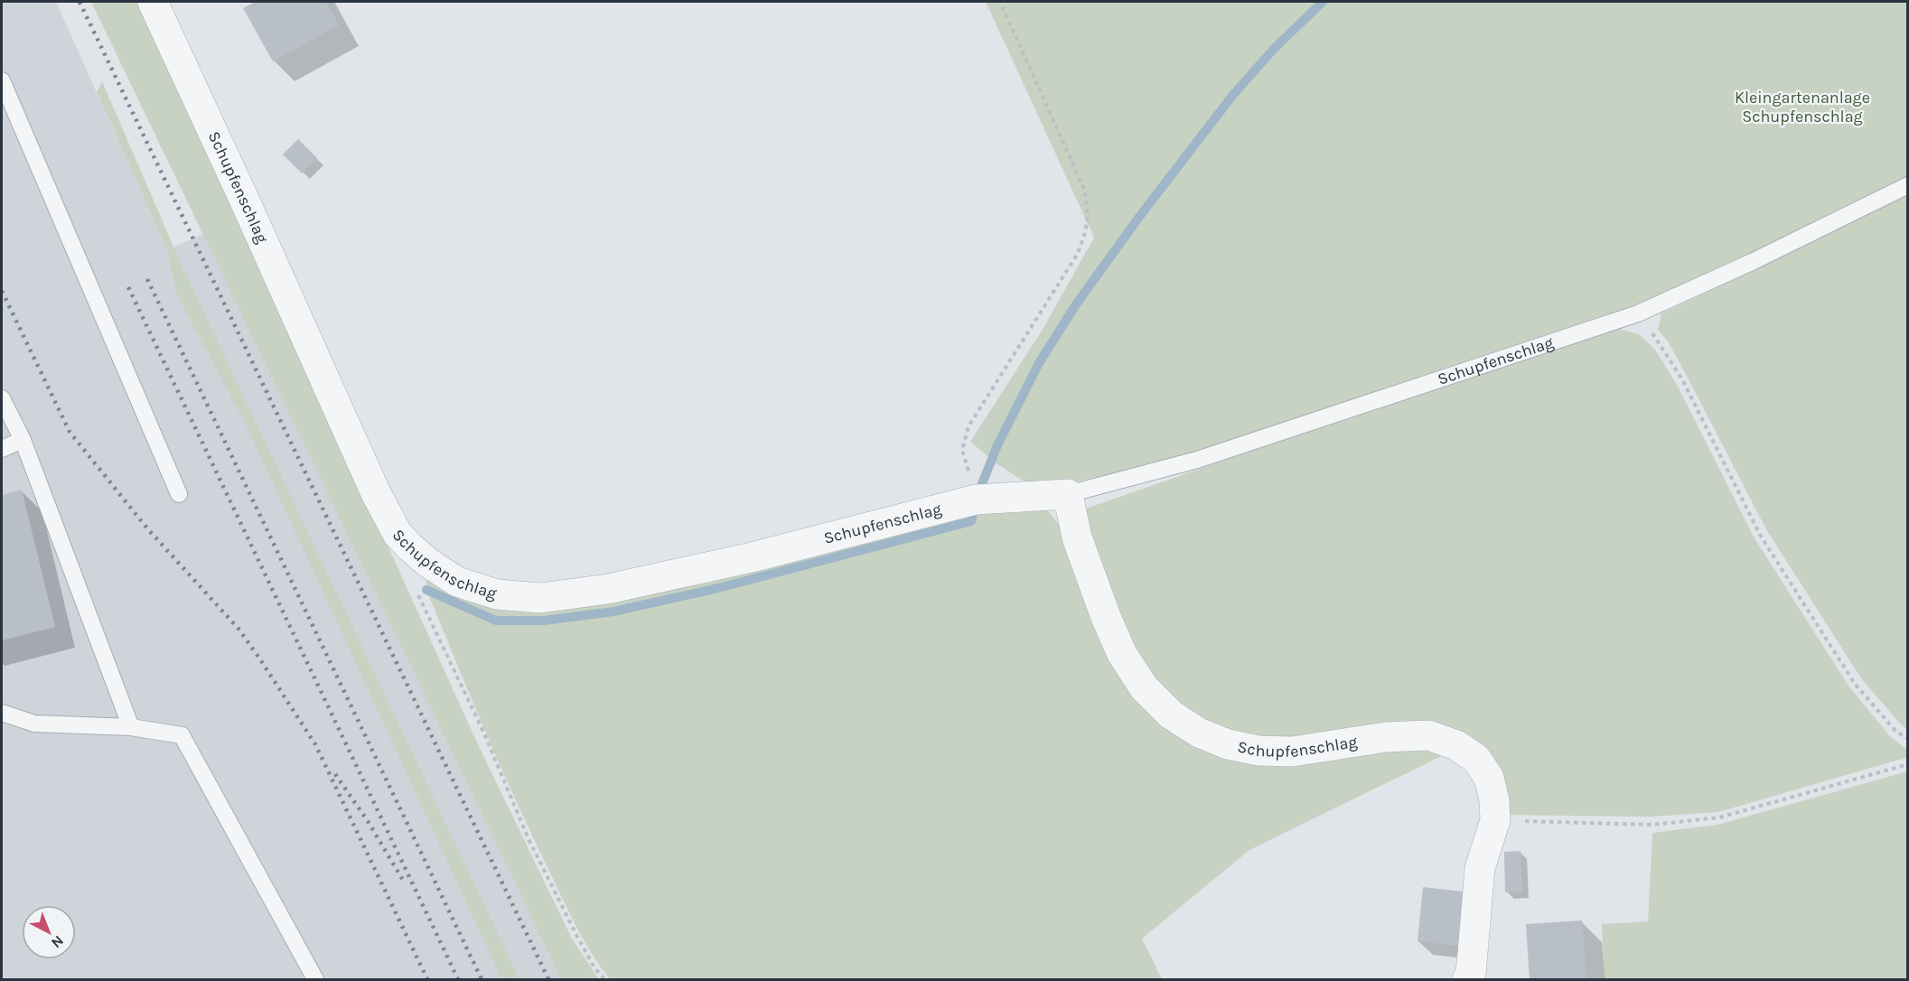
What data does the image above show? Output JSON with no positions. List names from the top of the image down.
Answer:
{
  "streets": {
    "street": ["Schupfenschlag"]
  },
  "parks": ["Kleingartenanlage Schupfenschlag"],
  "north": "bottom right"
}
